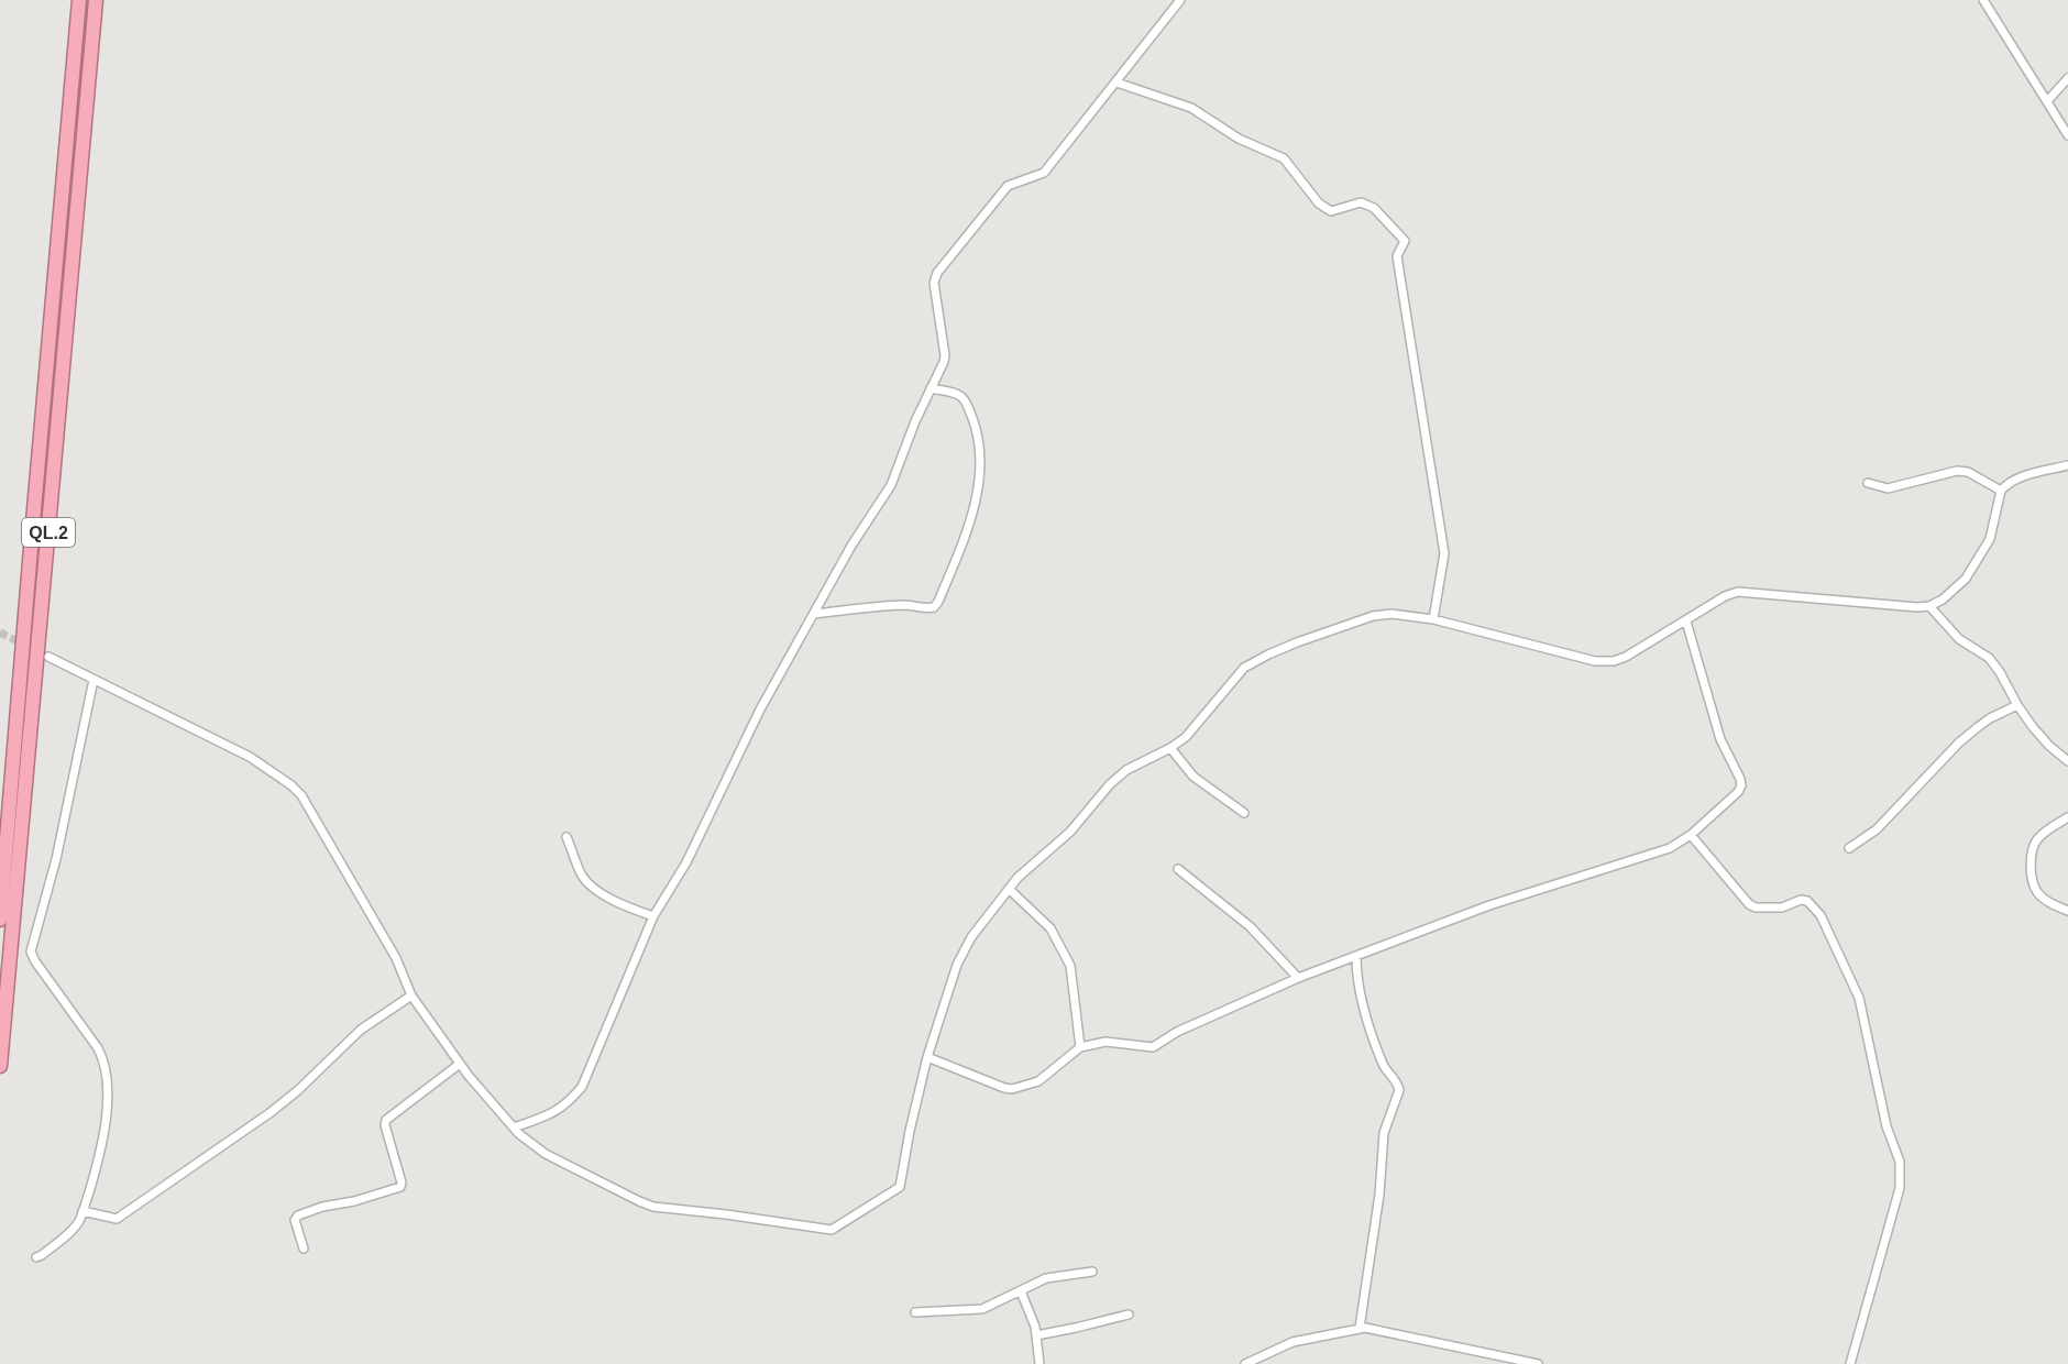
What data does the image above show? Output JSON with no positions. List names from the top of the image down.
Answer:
{
  "streets": {
    "highway": ["QL.2"]
  }
}
